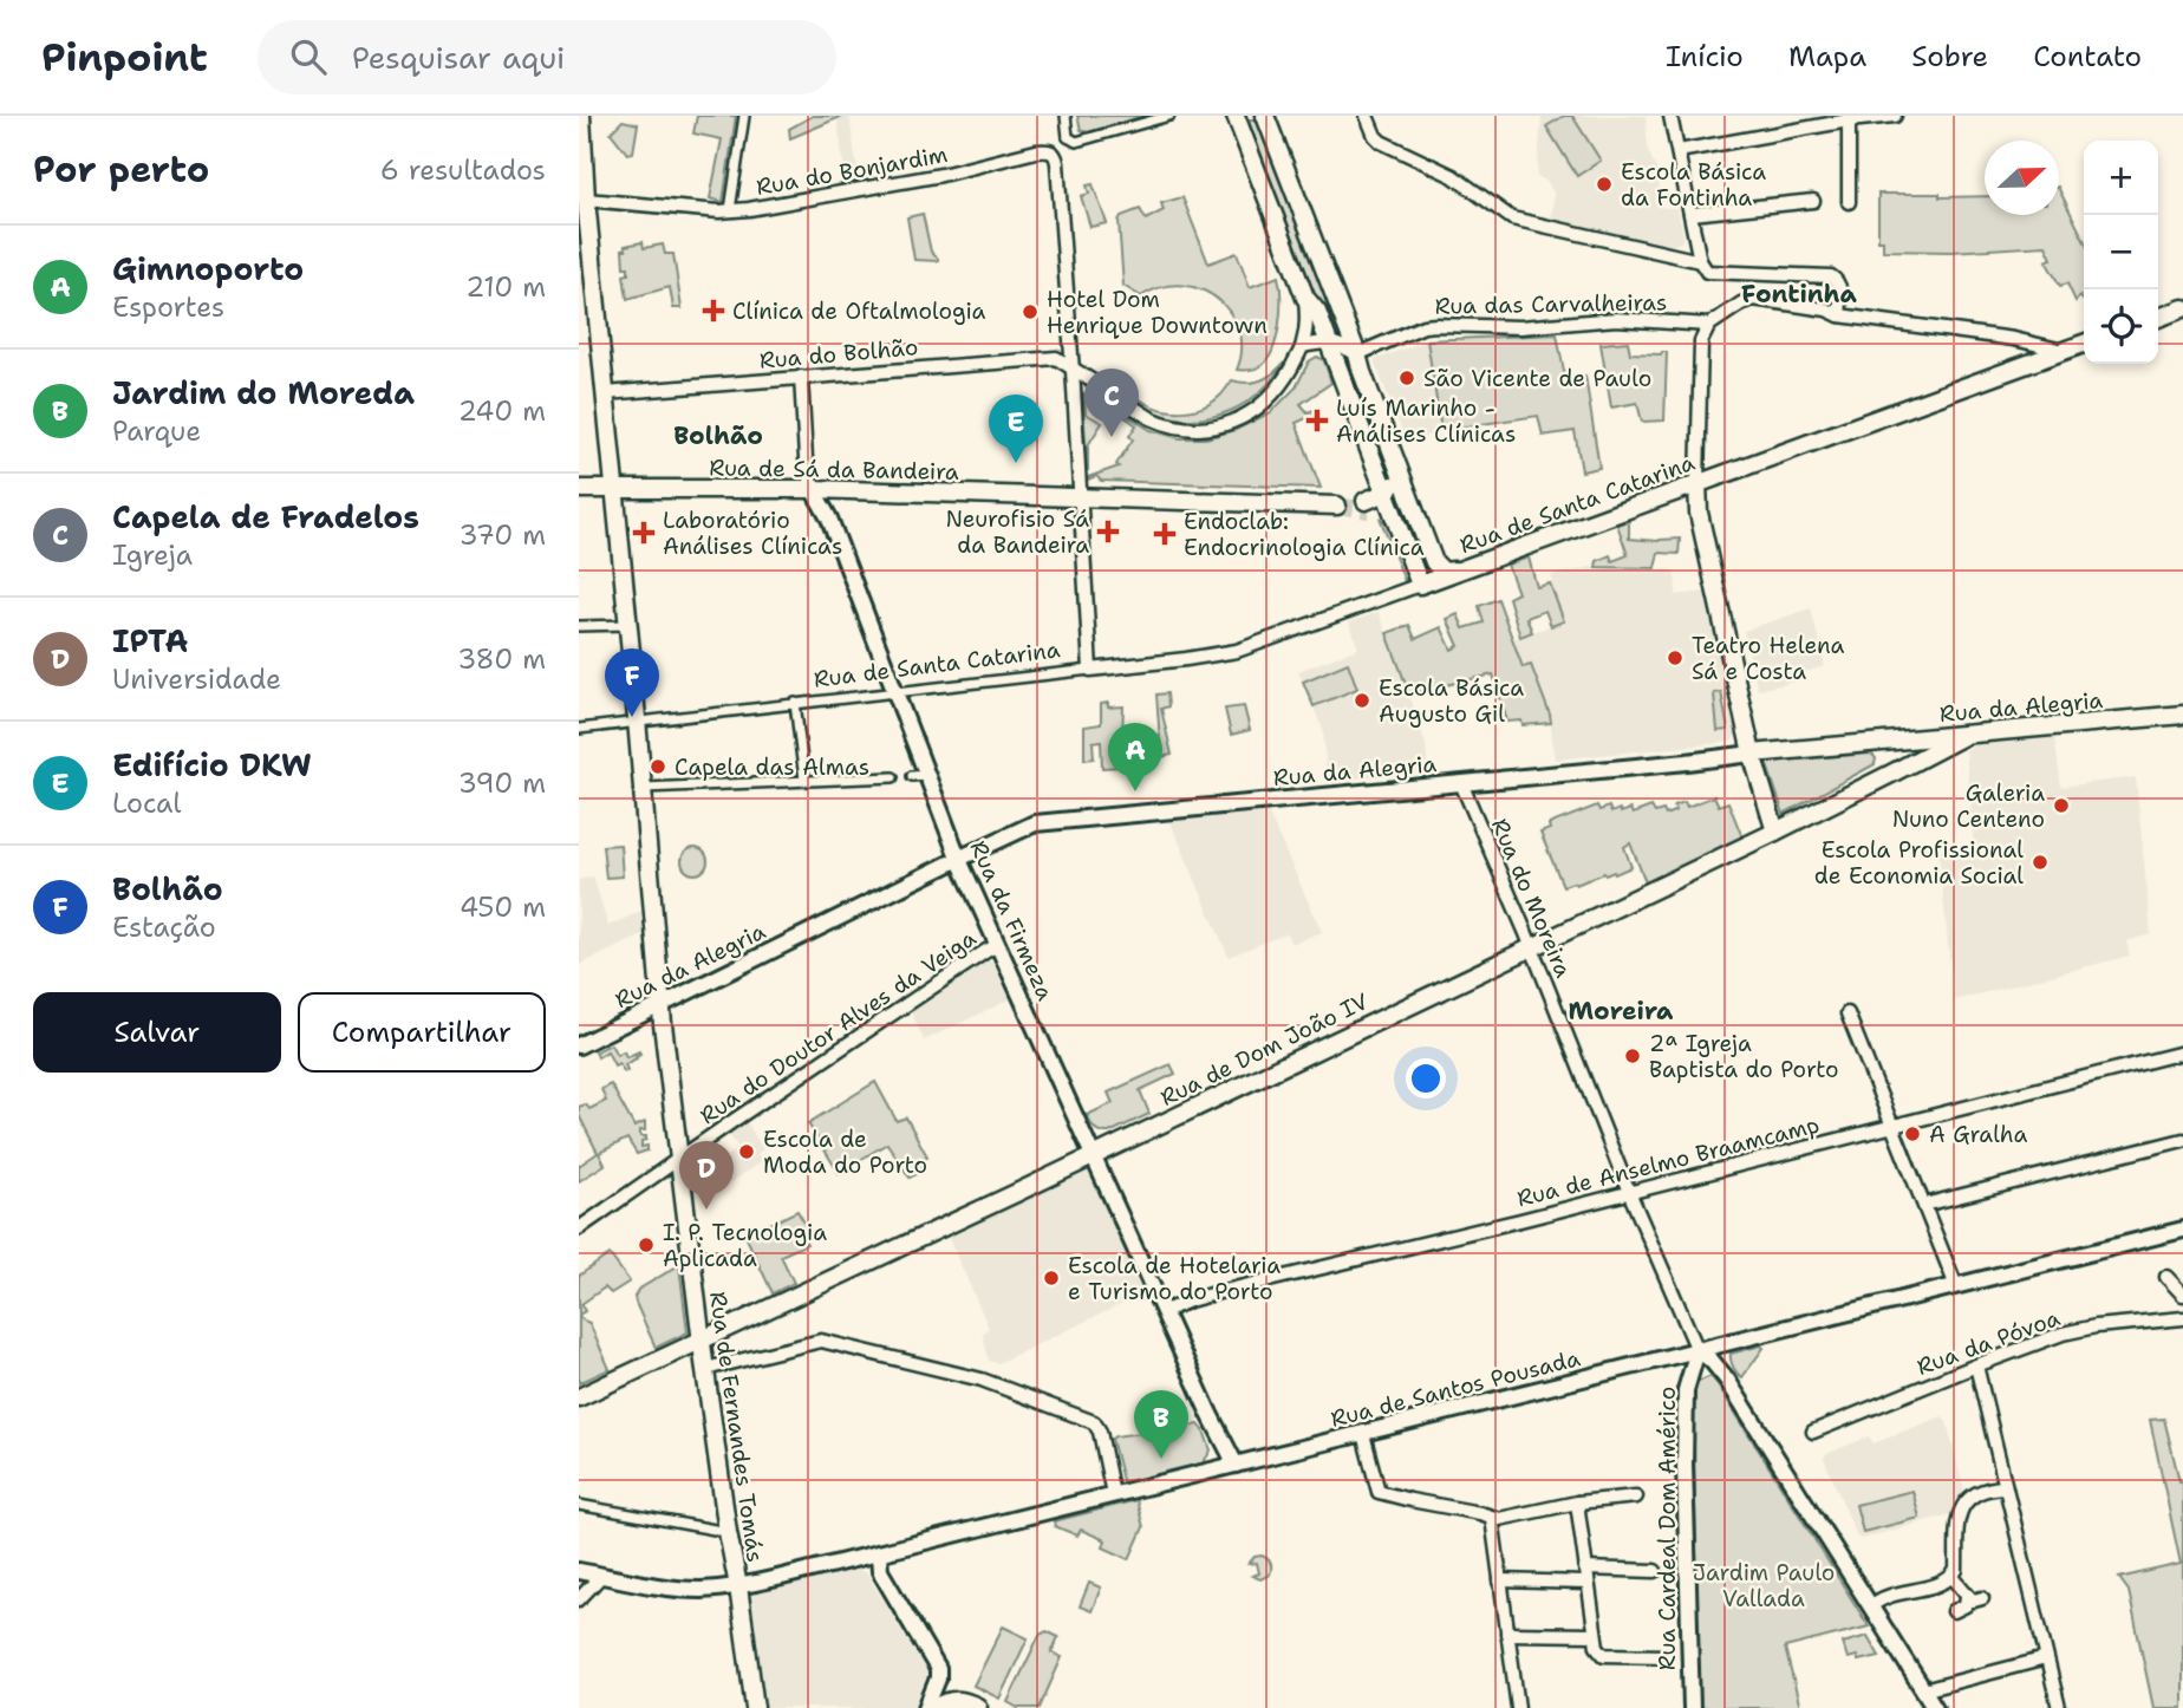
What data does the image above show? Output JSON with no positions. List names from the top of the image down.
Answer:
{
  "streets": {
    "main road": [
      "Rua de Sá da Bandeira",
      "Rua de Santa Catarina",
      "Rua da Alegria",
      "Rua de Dom João IV",
      "Rua de Fernandes Tomás"
    ],
    "street": [
      "Rua do Bonjardim",
      "Rua das Carvalheiras",
      "Rua do Bolhão",
      "Rua do Moreira",
      "Rua da Firmeza",
      "Rua do Doutor Alves da Veiga",
      "Rua de Anselmo Braamcamp",
      "Rua da Póvoa",
      "Rua de Santos Pousada",
      "Rua Cardeal Dom Américo"
    ]
  },
  "crossings": [
    ["Rua do Bonjardim", "Rua de Fernandes Tomás"],
    ["Rua do Bolhão", "Rua da Firmeza"],
    ["Rua do Bolhão", "Rua de Fernandes Tomás"],
    ["Rua de Sá da Bandeira", "Rua da Firmeza"],
    ["Rua de Sá da Bandeira", "Rua de Fernandes Tomás"],
    ["Rua de Santa Catarina", "Rua da Firmeza"],
    ["Rua de Santa Catarina", "Rua de Fernandes Tomás"],
    ["Rua da Alegria", "Rua do Moreira"],
    ["Rua da Alegria", "Rua da Firmeza"],
    ["Rua da Alegria", "Rua de Dom João IV"],
    ["Rua da Alegria", "Rua de Fernandes Tomás"],
    ["Rua do Moreira", "Rua de Dom João IV"],
    ["Rua do Moreira", "Rua de Anselmo Braamcamp"],
    ["Rua do Moreira", "Rua de Santos Pousada"],
    ["Rua do Moreira", "Rua Cardeal Dom Américo"],
    ["Rua da Firmeza", "Rua do Doutor Alves da Veiga"],
    ["Rua da Firmeza", "Rua de Dom João IV"],
    ["Rua da Firmeza", "Rua de Anselmo Braamcamp"],
    ["Rua da Firmeza", "Rua de Santos Pousada"],
    ["Rua do Doutor Alves da Veiga", "Rua de Fernandes Tomás"],
    ["Rua de Dom João IV", "Rua de Fernandes Tomás"],
    ["Rua de Santos Pousada", "Rua de Fernandes Tomás"],
    ["Rua de Santos Pousada", "Rua Cardeal Dom Américo"]
  ],
  "districts": ["Fontinha", "Bolhão", "Moreira"],
  "parks": ["Jardim Paulo Vallada"],
  "places": {
    "other": [
      "Escola Básica da Fontinha",
      "Hotel Dom Henrique Downtown",
      "São Vicente de Paulo",
      "Teatro Helena Sá e Costa",
      "Escola Básica Augusto Gil",
      "Capela das Almas",
      "Galeria Nuno Centeno",
      "Escola Profissional de Economia Social",
      "2ª Igreja Baptista do Porto",
      "A Gralha",
      "Escola de Moda do Porto",
      "I. P. Tecnologia Aplicada",
      "Escola de Hotelaria e Turismo do Porto"
    ],
    "health": [
      "Clínica de Oftalmologia",
      "Luís Marinho - Análises Clínicas",
      "Neurofisio Sá da Bandeira",
      "Laboratório Análises Clínicas",
      "Endoclab: Endocrinologia Clínica"
    ]
  },
  "north": "right",
  "page": {
    "header": "Pinpoint",
    "search": "Pesquisar aqui",
    "nav": [
      "Início",
      "Mapa",
      "Sobre",
      "Contato"
    ],
    "heading": ["Por perto", "6 resultados"],
    "map_buttons": ["+", "−"],
    "list": [
      {
        "mark": "A",
        "name": "Gimnoporto",
        "note": "Esportes",
        "value": "210 m"
      },
      {
        "mark": "B",
        "name": "Jardim do Moreda",
        "note": "Parque",
        "value": "240 m"
      },
      {
        "mark": "C",
        "name": "Capela de Fradelos",
        "note": "Igreja",
        "value": "370 m"
      },
      {
        "mark": "D",
        "name": "IPTA",
        "note": "Universidade",
        "value": "380 m"
      },
      {
        "mark": "E",
        "name": "Edifício DKW",
        "note": "Local",
        "value": "390 m"
      },
      {
        "mark": "F",
        "name": "Bolhão",
        "note": "Estação",
        "value": "450 m"
      }
    ],
    "pins": [
      "C",
      "E",
      "F",
      "A",
      "D",
      "B"
    ],
    "buttons": ["Salvar", "Compartilhar"]
  }
}
